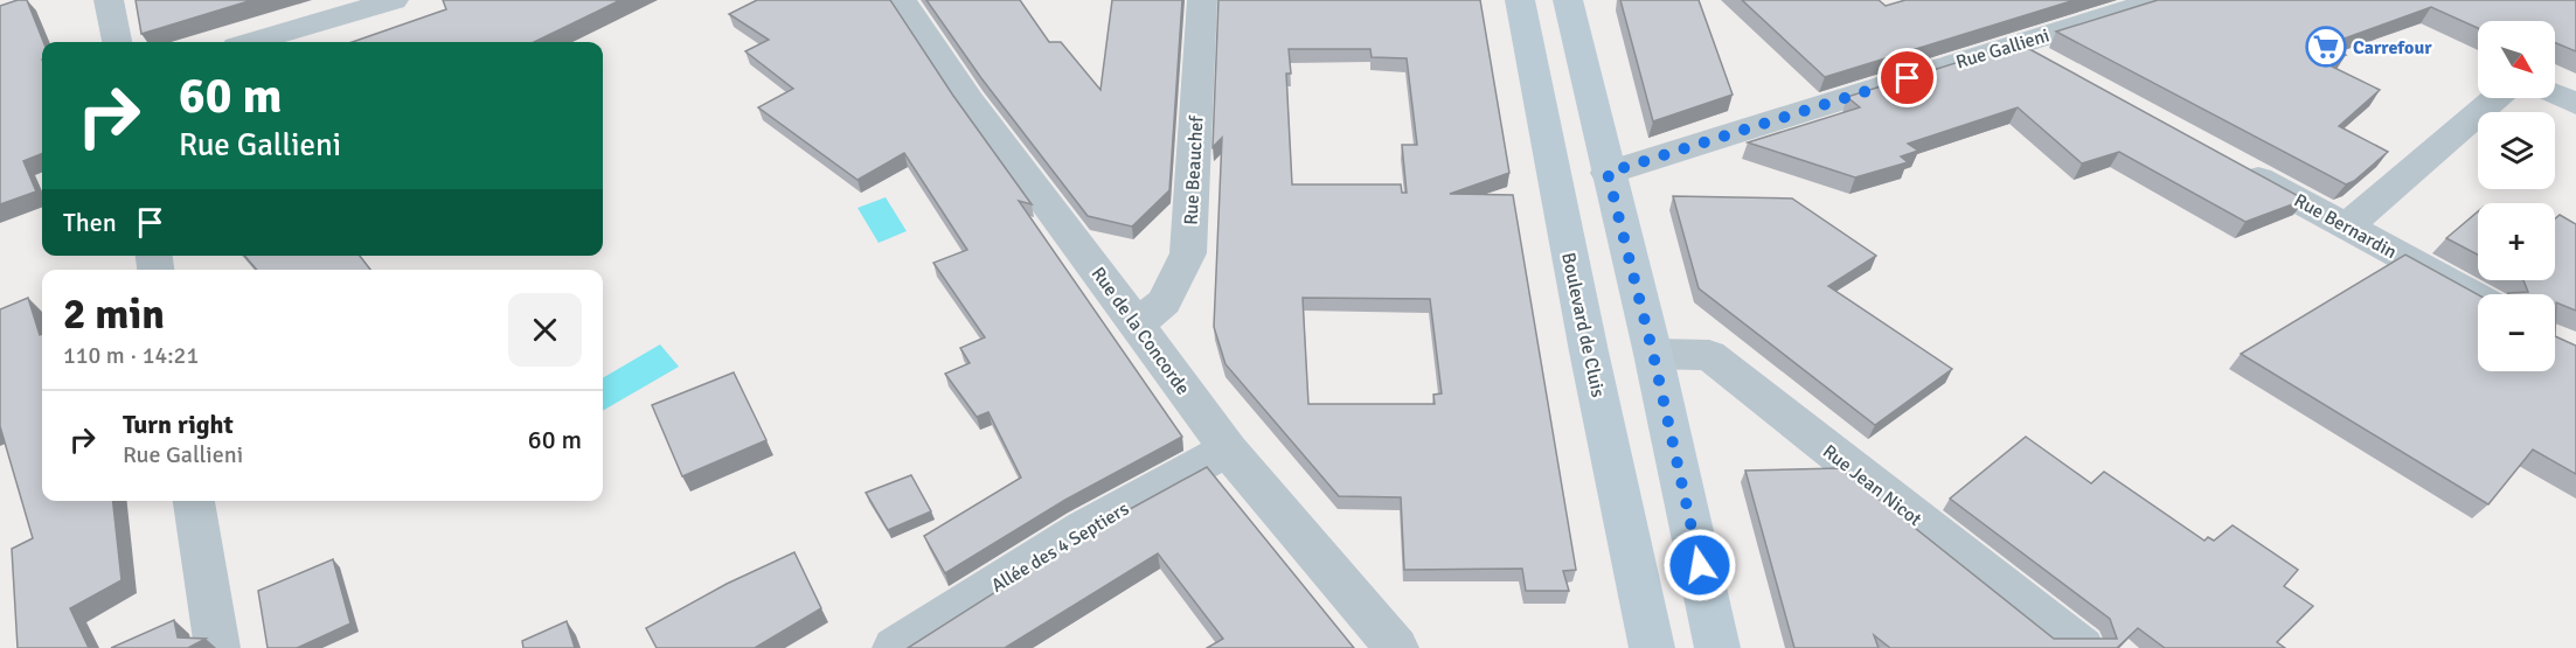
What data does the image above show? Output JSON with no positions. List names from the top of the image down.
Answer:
{
  "streets": {
    "main road": ["Boulevard de Cluis"],
    "street": [
      "Rue Gallieni",
      "Rue Beauchef",
      "Rue Bernardin",
      "Rue de la Concorde",
      "Rue Jean Nicot",
      "Allée des 4 Septiers"
    ]
  },
  "crossings": [
    ["Rue Beauchef", "Rue de la Concorde"],
    ["Rue de la Concorde", "Allée des 4 Septiers"]
  ],
  "places": {
    "supermarket": ["Carrefour"]
  },
  "north": "bottom right",
  "page": {
    "map_buttons": ["+", "−"],
    "turn": ["60 m", "Rue Gallieni"],
    "then": "Then",
    "heading": ["2 min", "110 m · 14:21"],
    "list": [
      {
        "name": "Turn right",
        "note": "Rue Gallieni",
        "value": "60 m"
      }
    ]
  }
}
